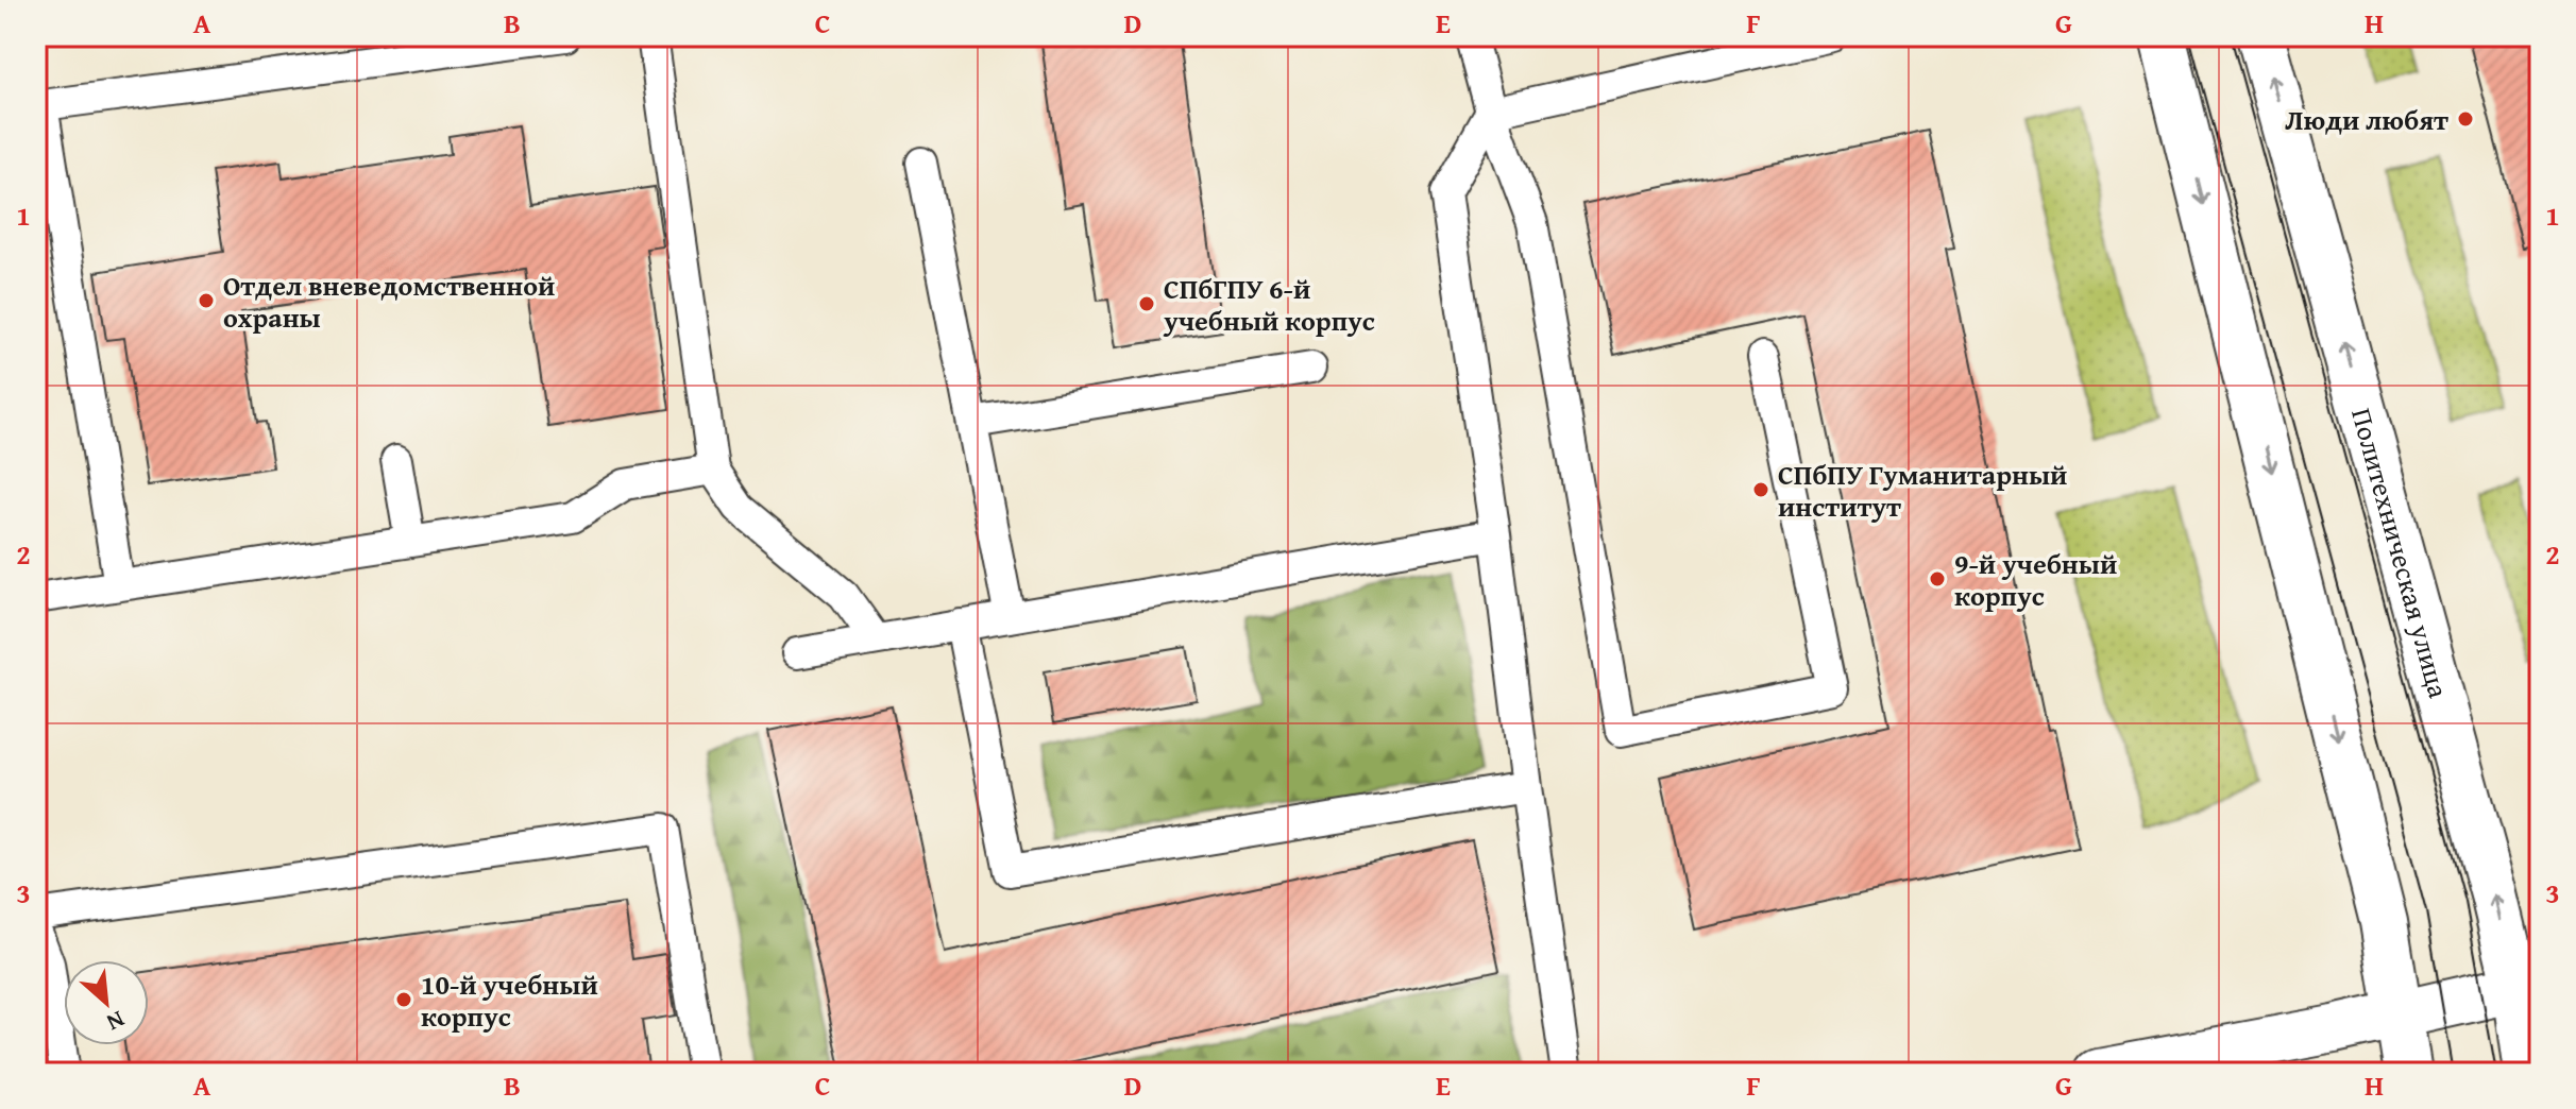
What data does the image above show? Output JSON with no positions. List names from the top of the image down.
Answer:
{
  "streets": {
    "main road": ["Политехническая улица"]
  },
  "places": [
    "Люди любят",
    "Отдел вневедомственной охраны",
    "СПбГПУ 6-й учебный корпус",
    "СПбПУ Гуманитарный институт",
    "9-й учебный корпус",
    "10-й учебный корпус"
  ],
  "north": "bottom right",
  "grid": {
    "columns": [
      "A",
      "B",
      "C",
      "D",
      "E",
      "F",
      "G",
      "H"
    ],
    "rows": ["1", "2", "3"]
  }
}
